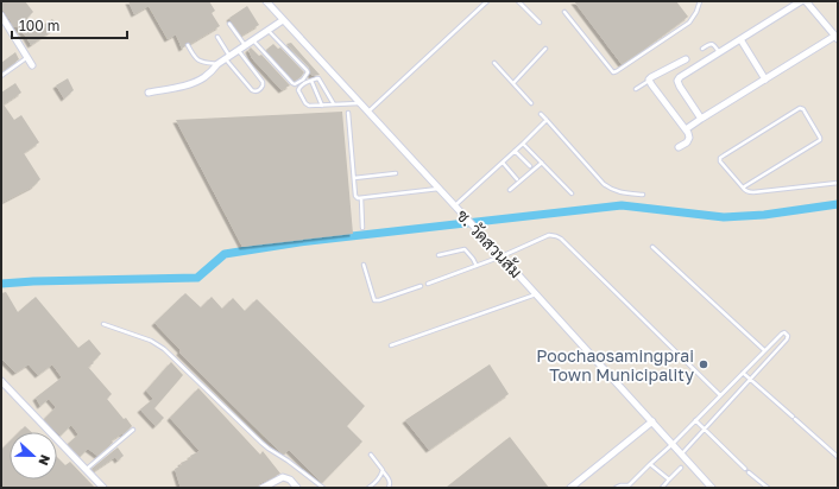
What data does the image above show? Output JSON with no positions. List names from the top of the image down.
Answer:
{
  "streets": {
    "street": ["ซ. วัดสวนส้ม"]
  },
  "places": ["Poochaosamingprai Town Municipality"],
  "scale_bar": "100 m",
  "north": "right"
}
